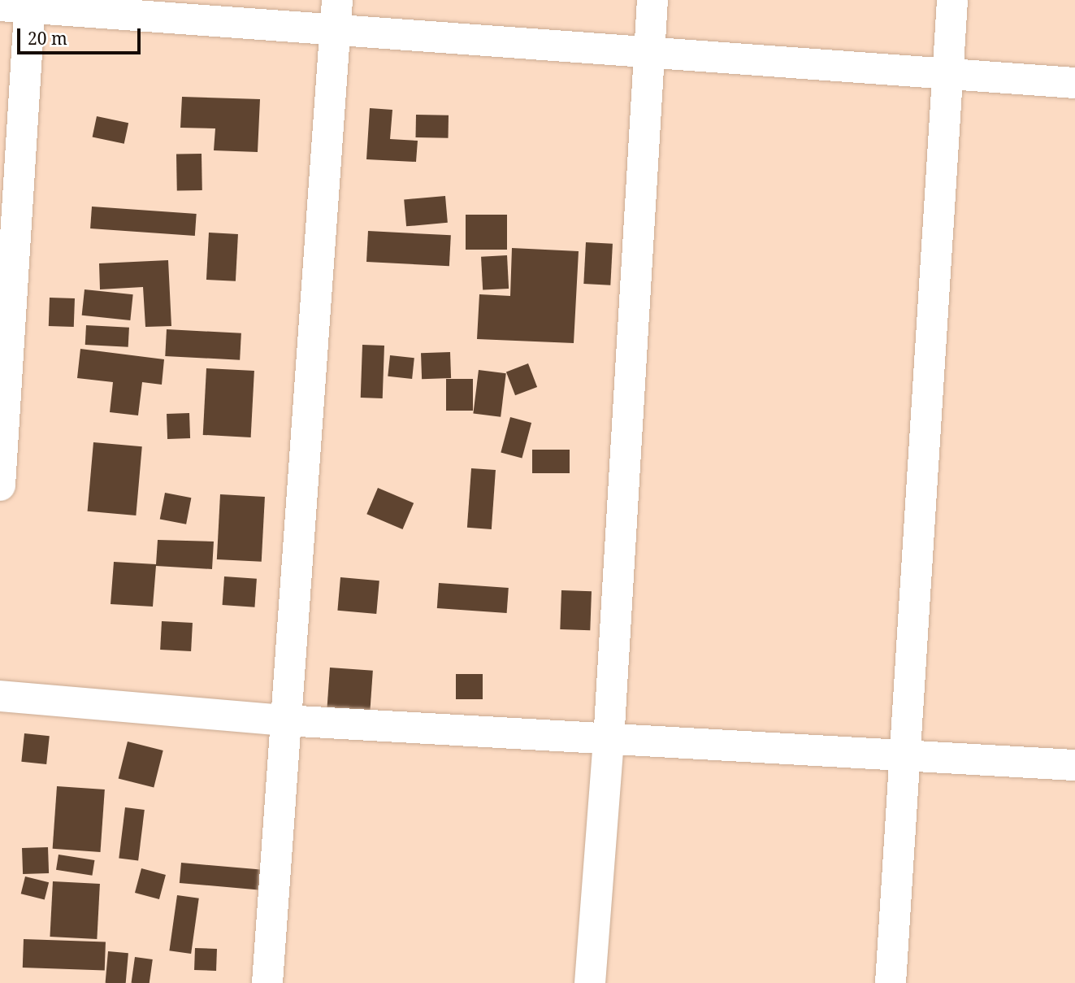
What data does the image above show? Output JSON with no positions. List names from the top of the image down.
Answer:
{
  "scale_bar": "20 m"
}
